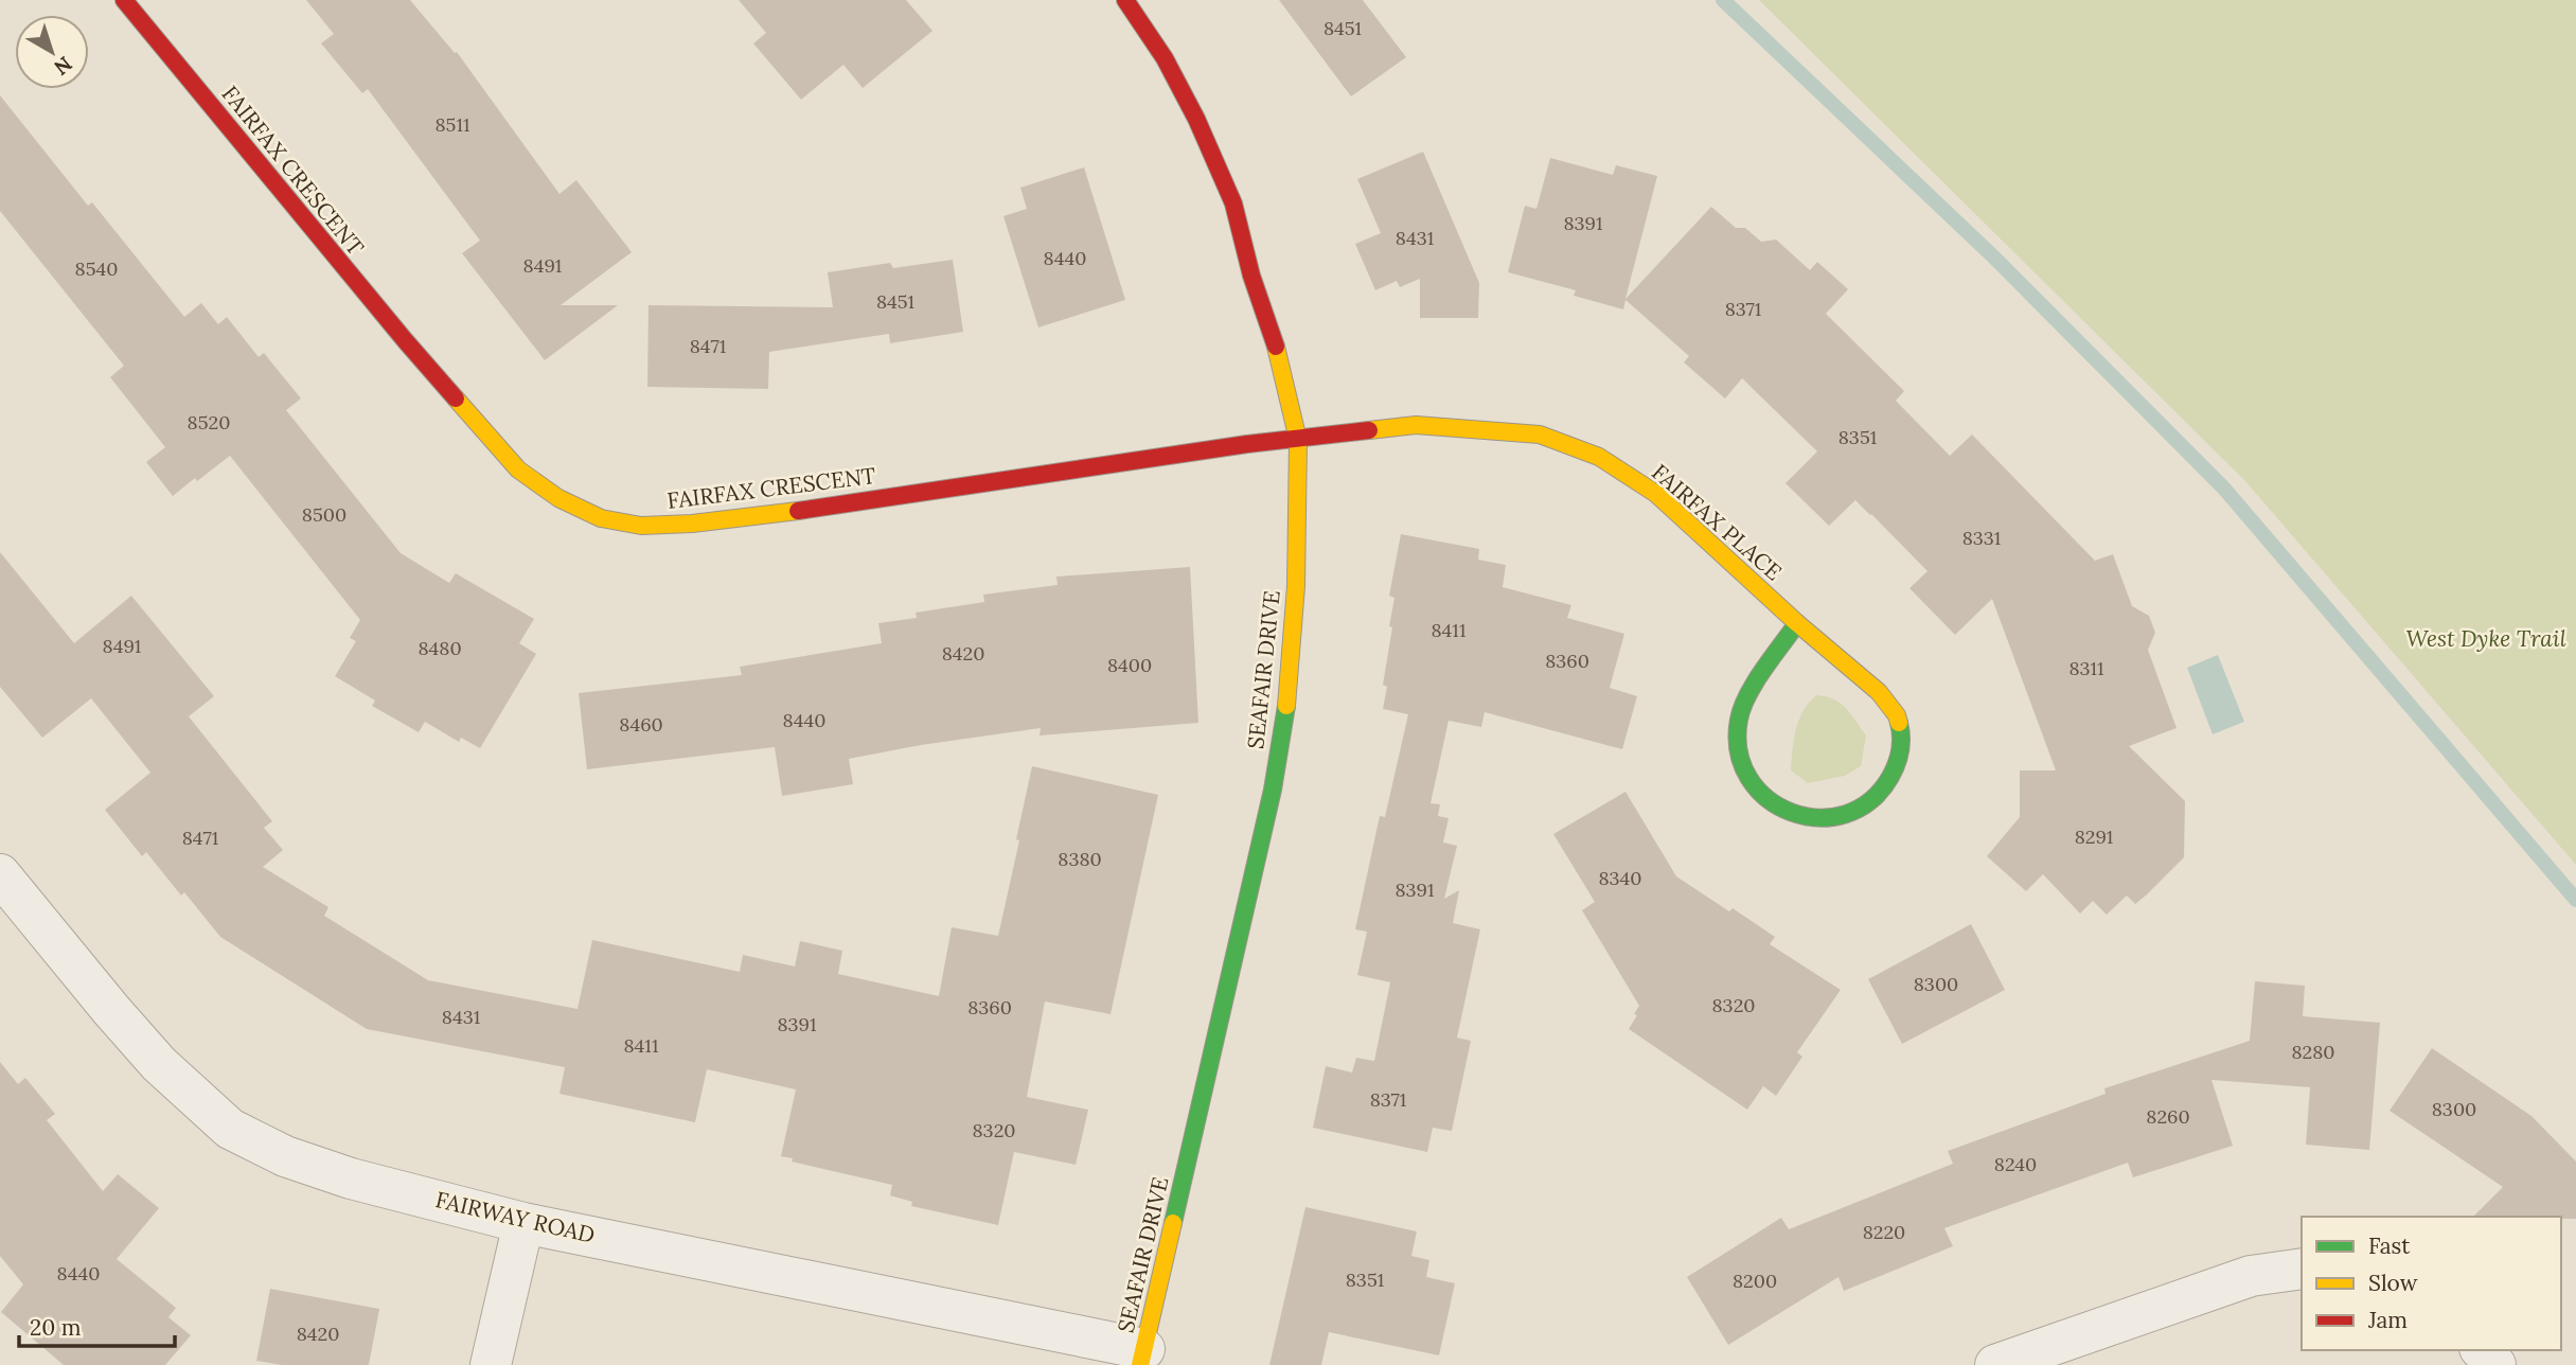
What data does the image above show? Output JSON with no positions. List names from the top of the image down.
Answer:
{
  "streets": {
    "street": [
      "FAIRFAX CRESCENT",
      "FAIRFAX PLACE",
      "SEAFAIR DRIVE",
      "FAIRWAY ROAD"
    ]
  },
  "crossings": [
    ["FAIRFAX CRESCENT", "FAIRFAX PLACE"],
    ["FAIRFAX CRESCENT", "SEAFAIR DRIVE"],
    ["FAIRFAX PLACE", "SEAFAIR DRIVE"],
    ["SEAFAIR DRIVE", "FAIRWAY ROAD"]
  ],
  "parks": ["West Dyke Trail"],
  "house_numbers": [
    "8451",
    "8511",
    "8391",
    "8431",
    "8440",
    "8491",
    "8540",
    "8451",
    "8371",
    "8471",
    "8520",
    "8351",
    "8500",
    "8331",
    "8411",
    "8491",
    "8480",
    "8420",
    "8360",
    "8400",
    "8311",
    "8440",
    "8460",
    "8291",
    "8471",
    "8380",
    "8340",
    "8391",
    "8300",
    "8320",
    "8360",
    "8431",
    "8391",
    "8411",
    "8280",
    "8371",
    "8300",
    "8260",
    "8320",
    "8240",
    "8220",
    "8440",
    "8351",
    "8200",
    "8420"
  ],
  "legend": ["Fast", "Slow", "Jam"],
  "scale_bar": "20 m",
  "north": "bottom right"
}
